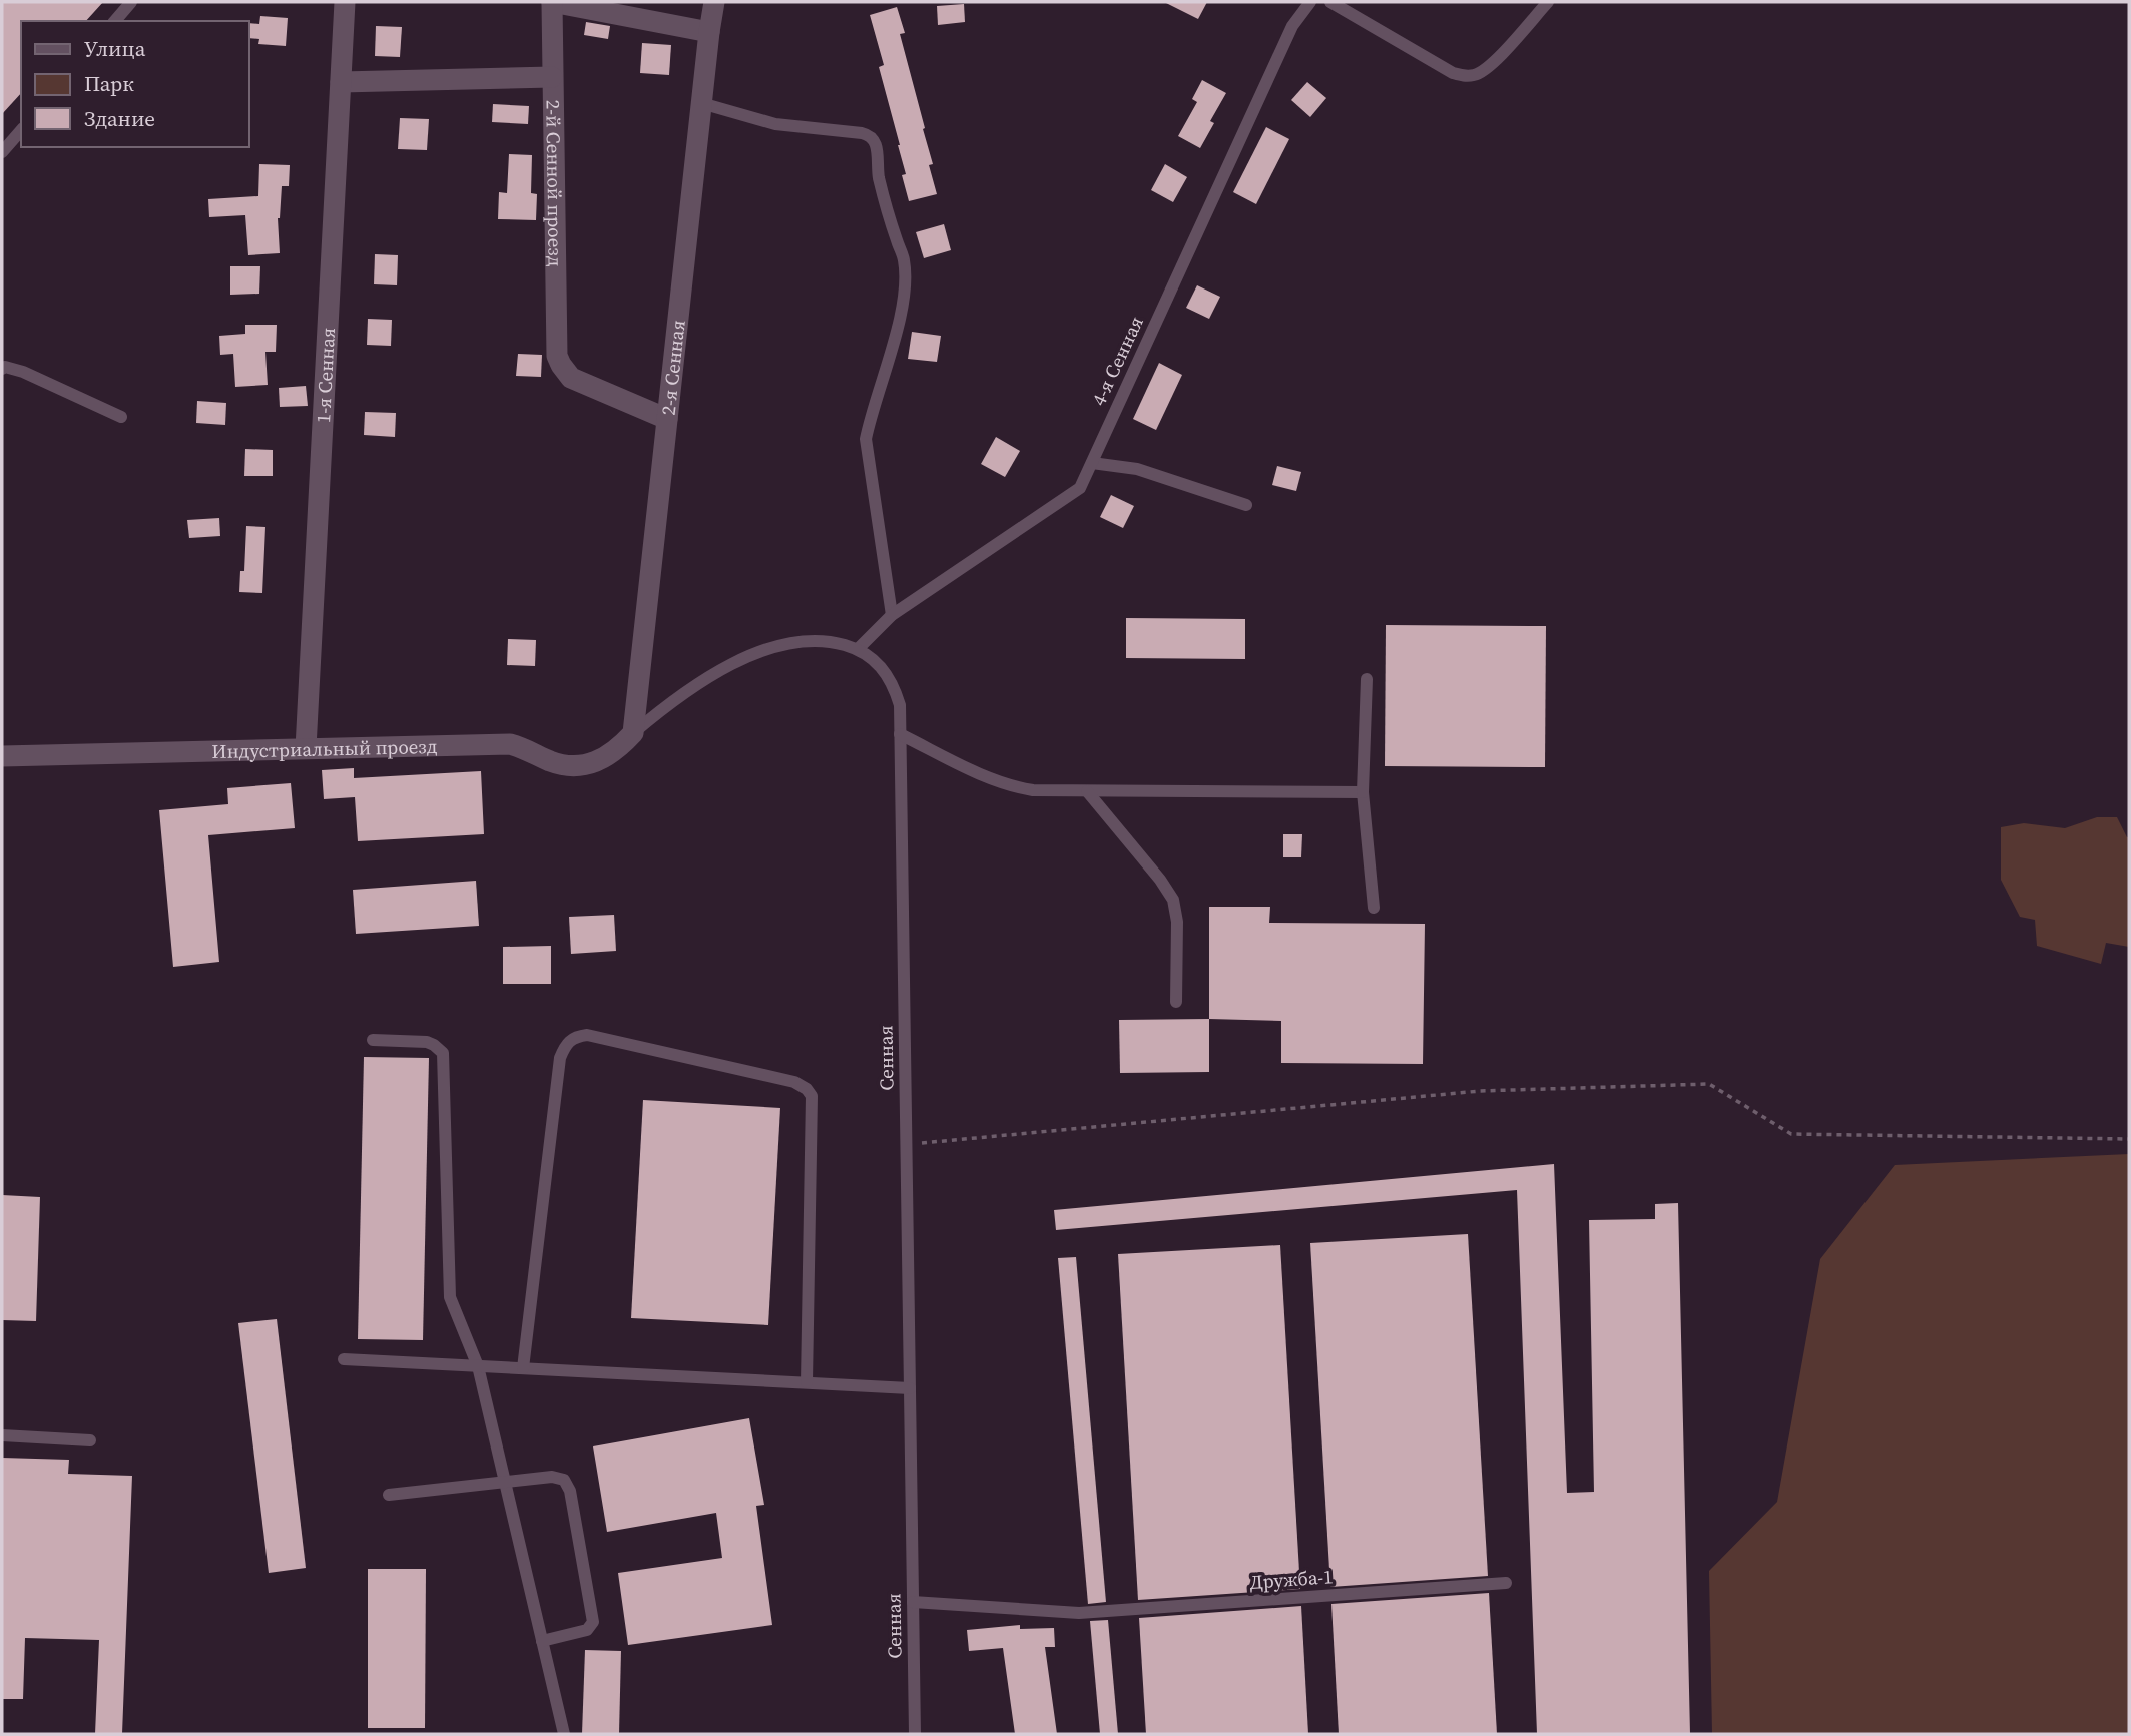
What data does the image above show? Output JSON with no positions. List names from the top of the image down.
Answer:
{
  "streets": {
    "street": [
      "2-й Сенной проезд",
      "2-я Сенная",
      "1-я Сенная",
      "Индустриальный проезд"
    ],
    "lane": ["4-я Сенная", "Сенная", "Дружба-1"]
  },
  "crossings": [
    ["2-й Сенной проезд", "2-я Сенная"],
    ["4-я Сенная", "Сенная"],
    ["2-я Сенная", "Индустриальный проезд"],
    ["2-я Сенная", "Сенная"],
    ["1-я Сенная", "Индустриальный проезд"],
    ["Индустриальный проезд", "Сенная"],
    ["Сенная", "Дружба-1"]
  ],
  "legend": ["Улица", "Парк", "Здание"]
}
